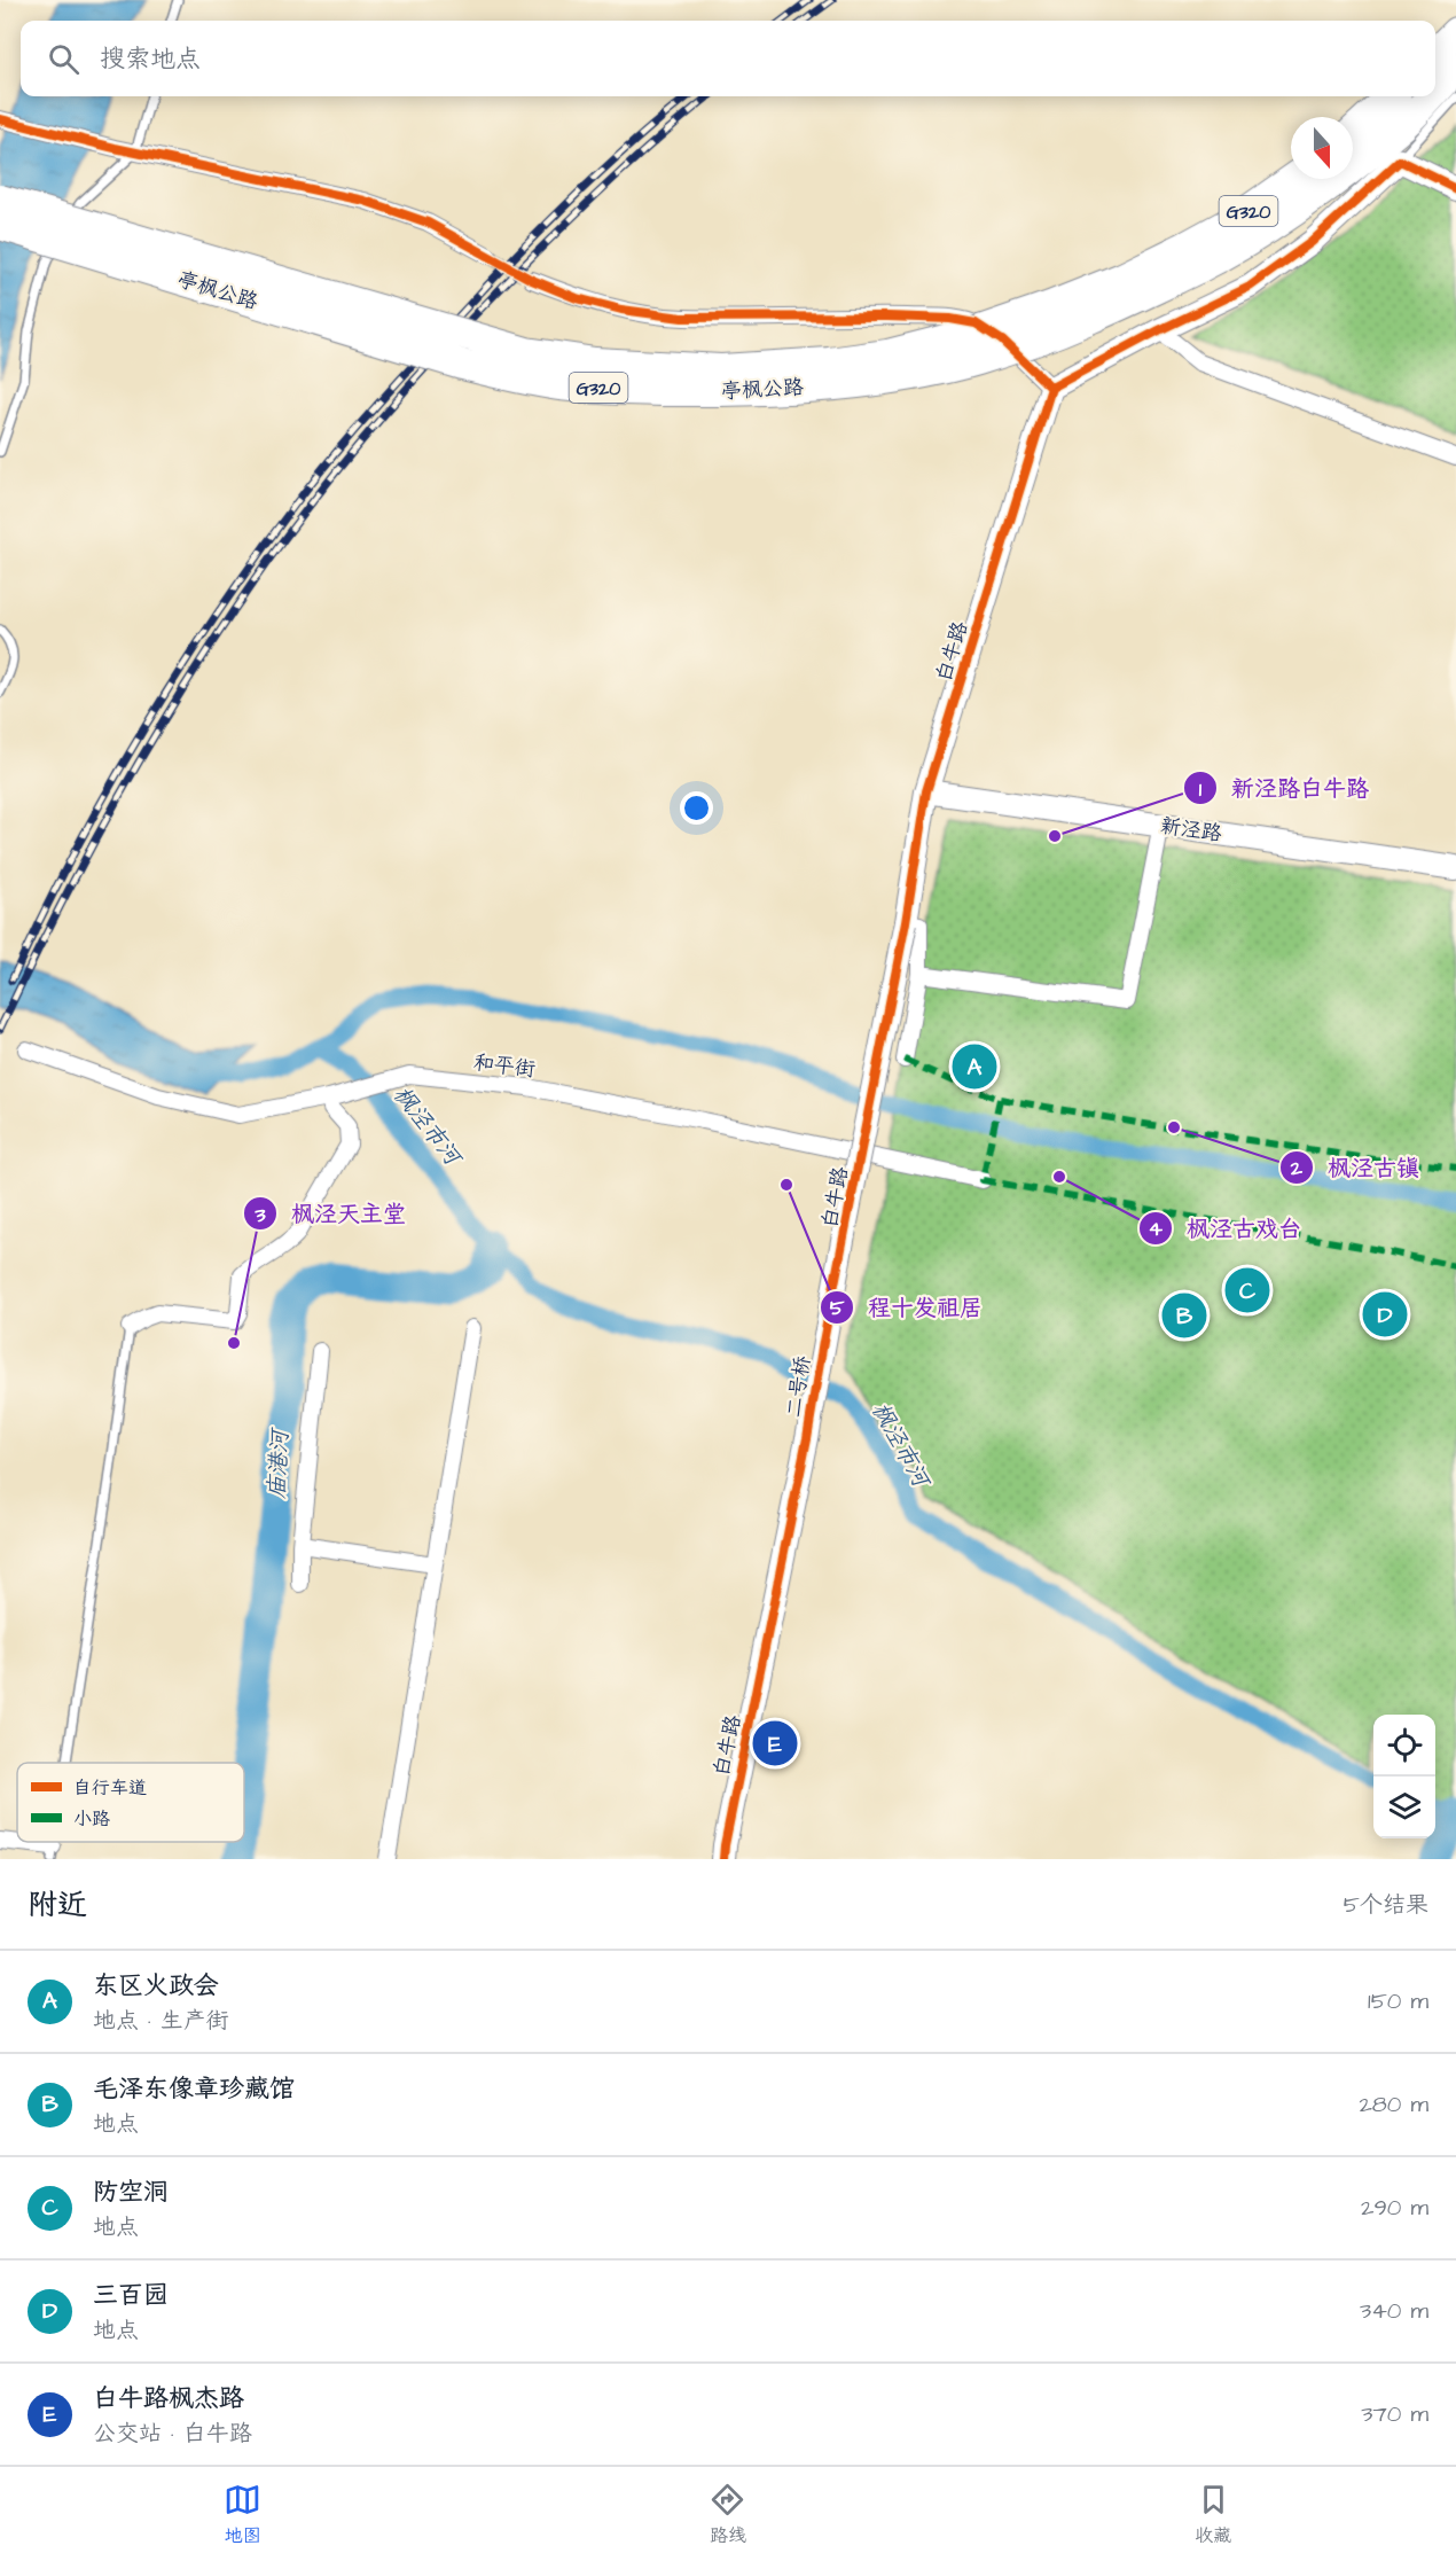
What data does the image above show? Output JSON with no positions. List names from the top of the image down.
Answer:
{
  "streets": {
    "highway": ["G320", "亭枫公路"],
    "street": [
      "白牛路",
      "新泾路",
      "和平街",
      "二号桥"
    ]
  },
  "crossings": [
    ["白牛路", "新泾路"],
    ["白牛路", "二号桥"]
  ],
  "water": ["枫泾市河", "庙港河"],
  "places": [
    "新泾路白牛路",
    "枫泾古镇",
    "枫泾古戏台",
    "程十发祖居",
    "枫泾天主堂"
  ],
  "legend": ["自行车道", "小路"],
  "north": "bottom",
  "page": {
    "search": "搜索地点",
    "pins": [
      "A",
      "C",
      "D",
      "B",
      "E"
    ],
    "heading": ["附近", "5个结果"],
    "list": [
      {
        "mark": "A",
        "name": "东区火政会",
        "note": "地点 · 生产街",
        "value": "150 m"
      },
      {
        "mark": "B",
        "name": "毛泽东像章珍藏馆",
        "note": "地点",
        "value": "280 m"
      },
      {
        "mark": "C",
        "name": "防空洞",
        "note": "地点",
        "value": "290 m"
      },
      {
        "mark": "D",
        "name": "三百园",
        "note": "地点",
        "value": "340 m"
      },
      {
        "mark": "E",
        "name": "白牛路枫杰路",
        "note": "公交站 · 白牛路",
        "value": "370 m"
      }
    ],
    "nav": ["地图", "路线", "收藏"]
  }
}
